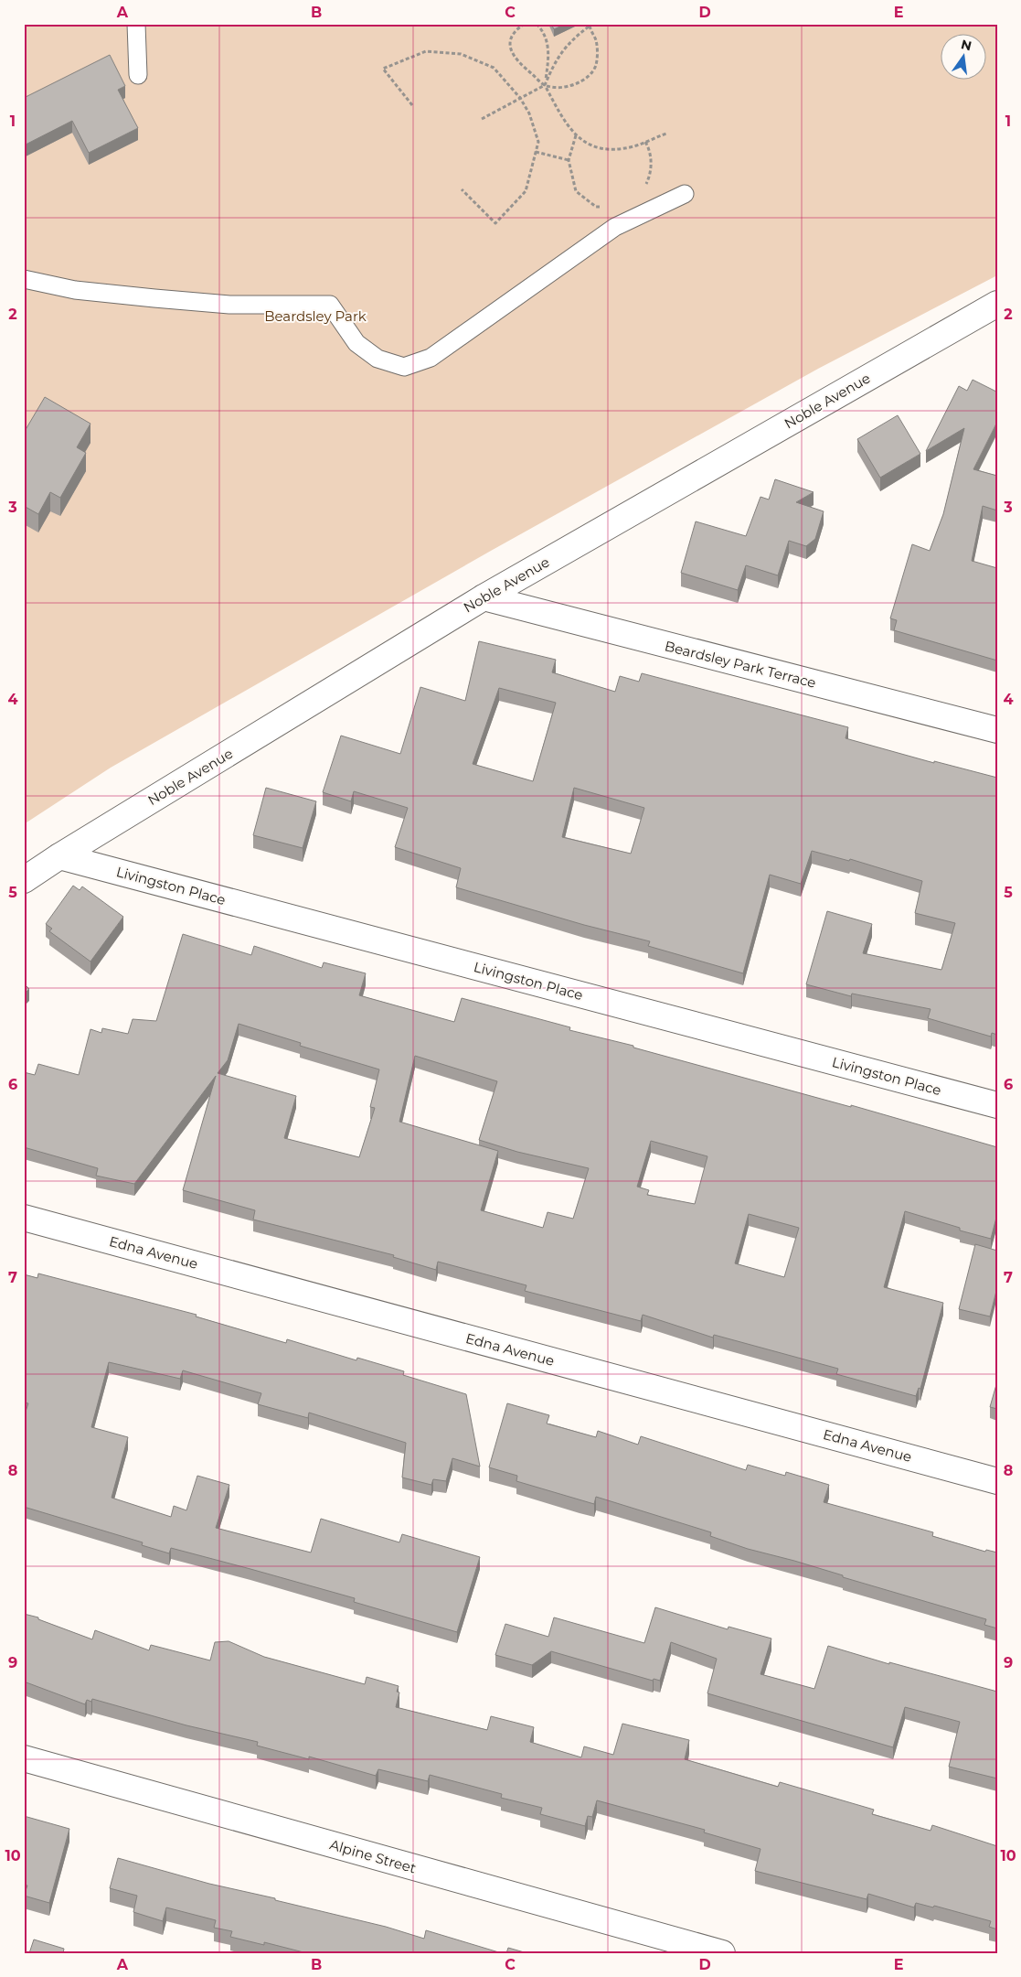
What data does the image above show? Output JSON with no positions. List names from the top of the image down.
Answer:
{
  "streets": {
    "street": [
      "Noble Avenue",
      "Beardsley Park Terrace",
      "Livingston Place",
      "Edna Avenue",
      "Alpine Street"
    ]
  },
  "crossings": [
    ["Noble Avenue", "Beardsley Park Terrace"],
    ["Noble Avenue", "Livingston Place"]
  ],
  "parks": ["Beardsley Park"],
  "north": "top",
  "grid": {
    "columns": [
      "A",
      "B",
      "C",
      "D",
      "E"
    ],
    "rows": [
      "1",
      "2",
      "3",
      "4",
      "5",
      "6",
      "7",
      "8",
      "9",
      "10"
    ]
  }
}
